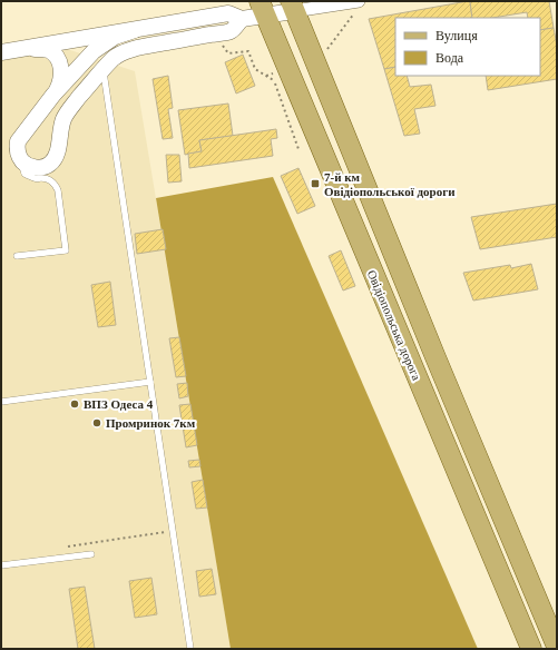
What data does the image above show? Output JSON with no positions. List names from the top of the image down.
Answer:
{
  "streets": {
    "main road": ["Овідіопольська дорога"]
  },
  "places": {
    "transit": ["7-й км Овідіопольської дороги"],
    "other": ["ВПЗ Одеса 4", "Промринок 7км"]
  },
  "legend": ["Вулиця", "Вода"]
}
